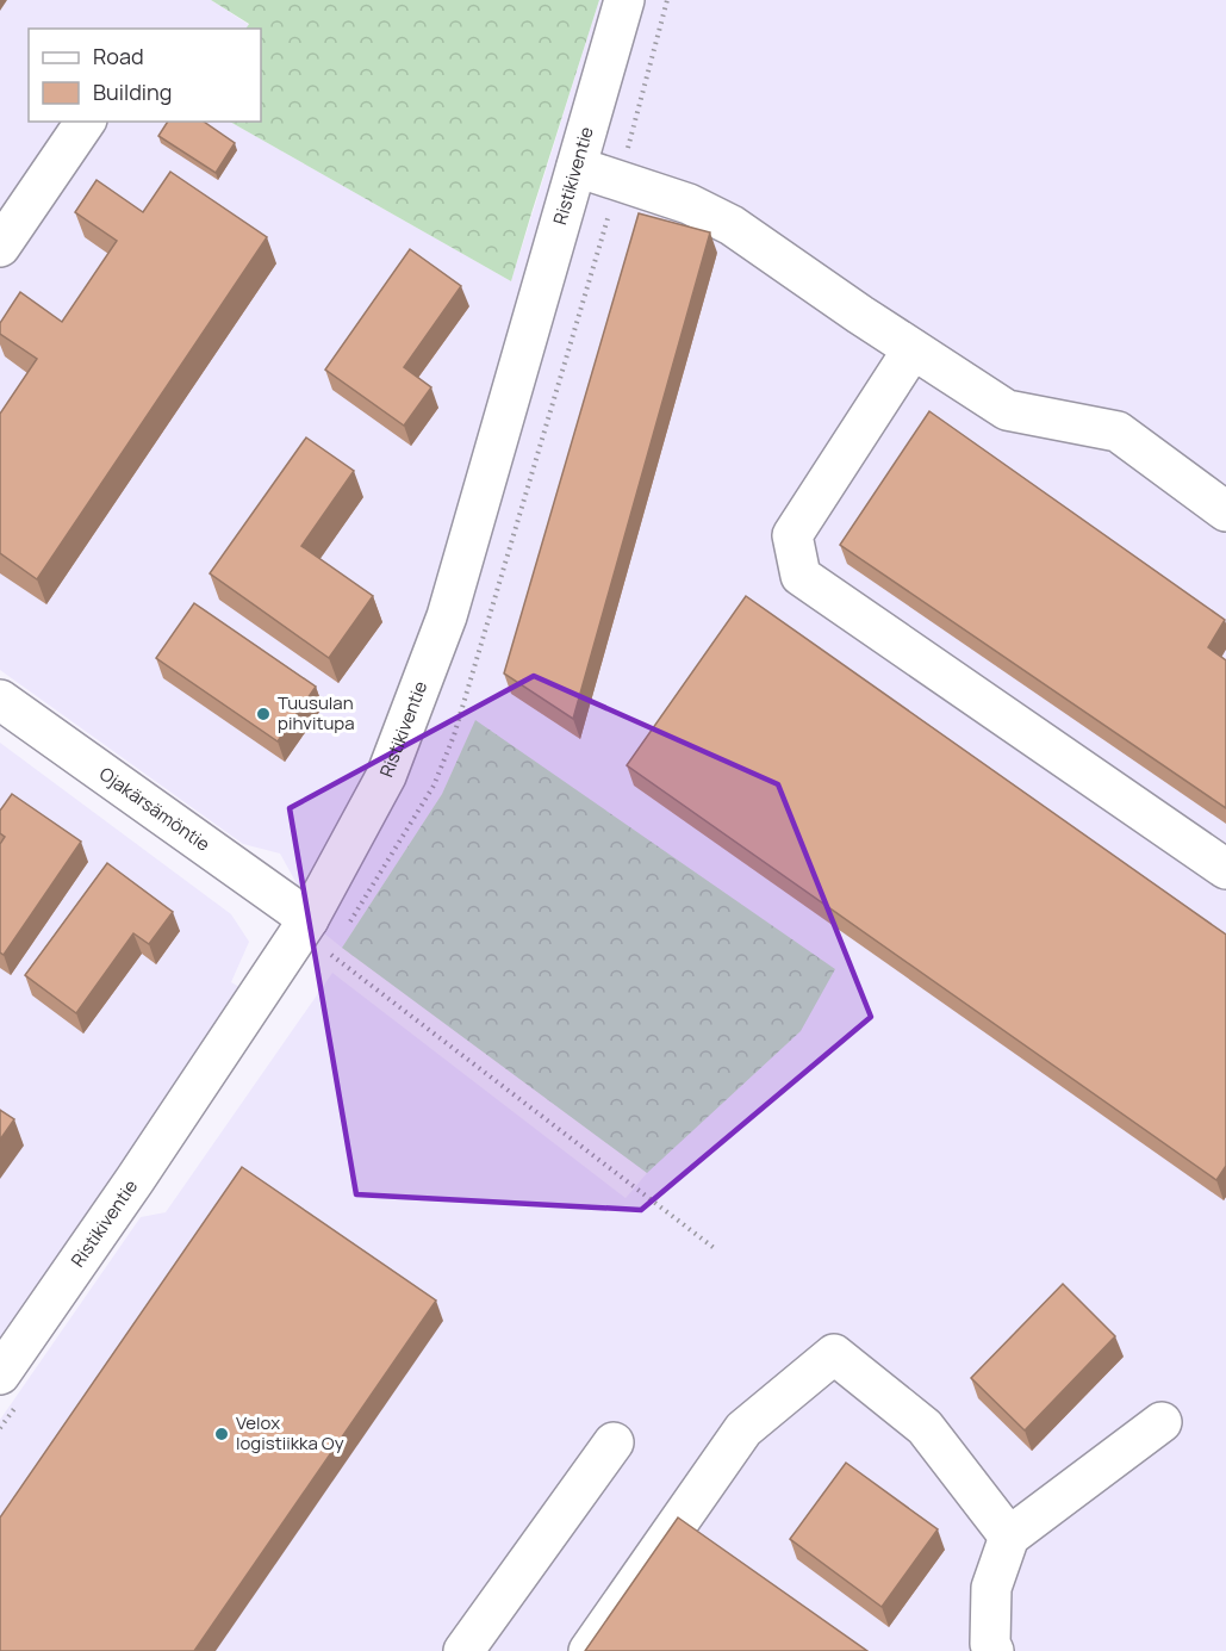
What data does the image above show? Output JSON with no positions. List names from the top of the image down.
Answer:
{
  "streets": {
    "street": ["Ristikiventie", "Ojakärsämöntie"]
  },
  "crossings": [
    ["Ristikiventie", "Ojakärsämöntie"]
  ],
  "places": ["Tuusulan pihvitupa", "Velox logistiikka Oy"],
  "legend": ["Road", "Building"]
}
